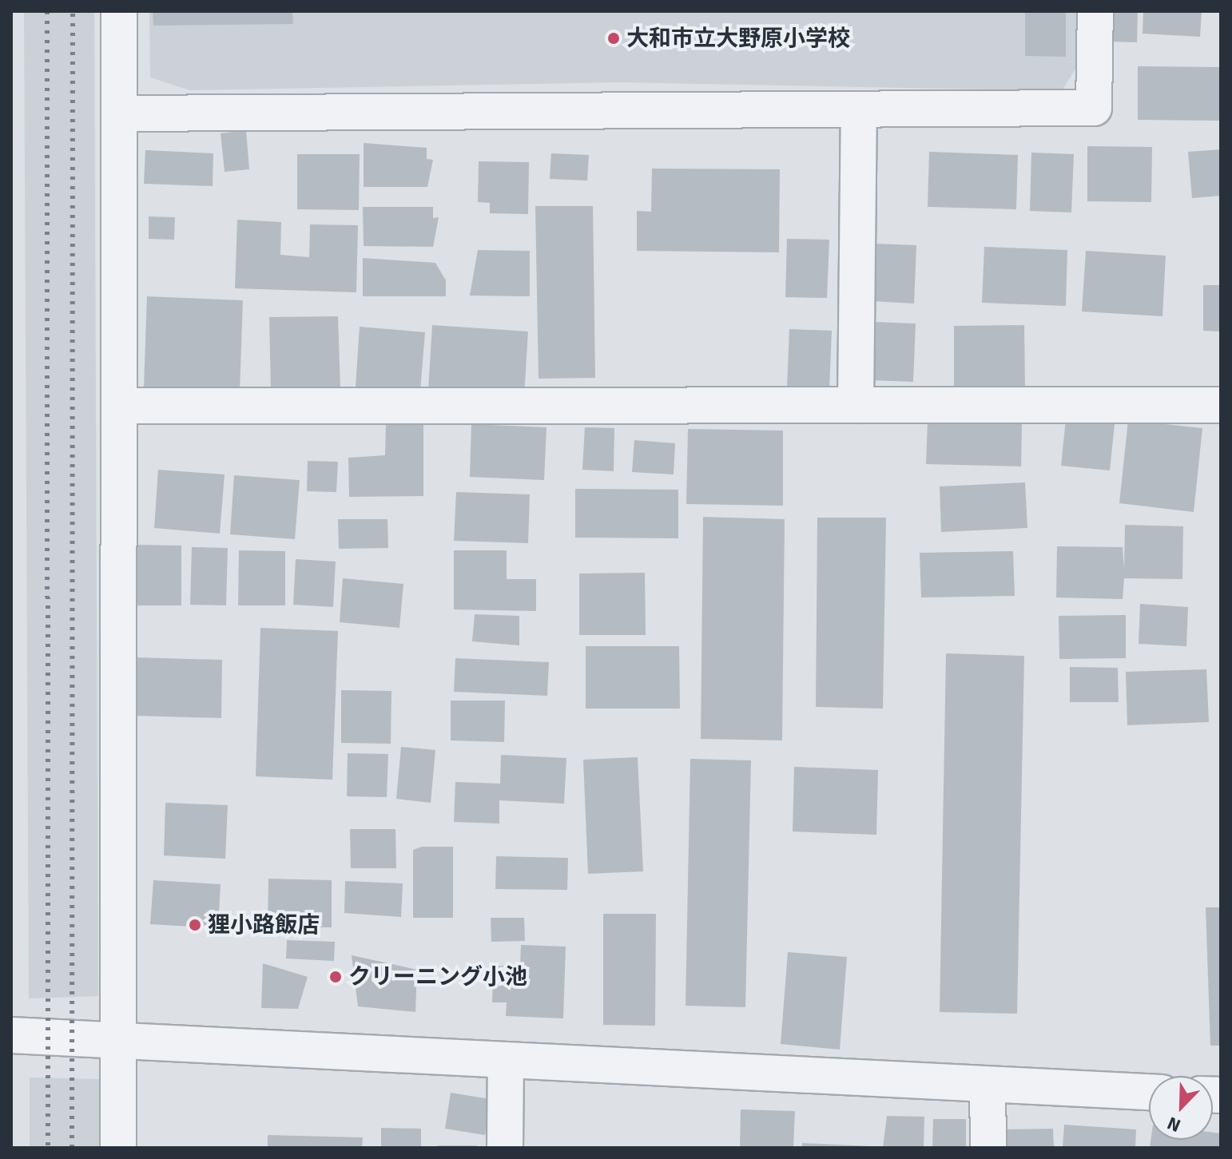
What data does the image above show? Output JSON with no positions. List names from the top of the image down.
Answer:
{
  "places": ["大和市立大野原小学校", "狸小路飯店", "クリーニング小池"],
  "north": "bottom left"
}
